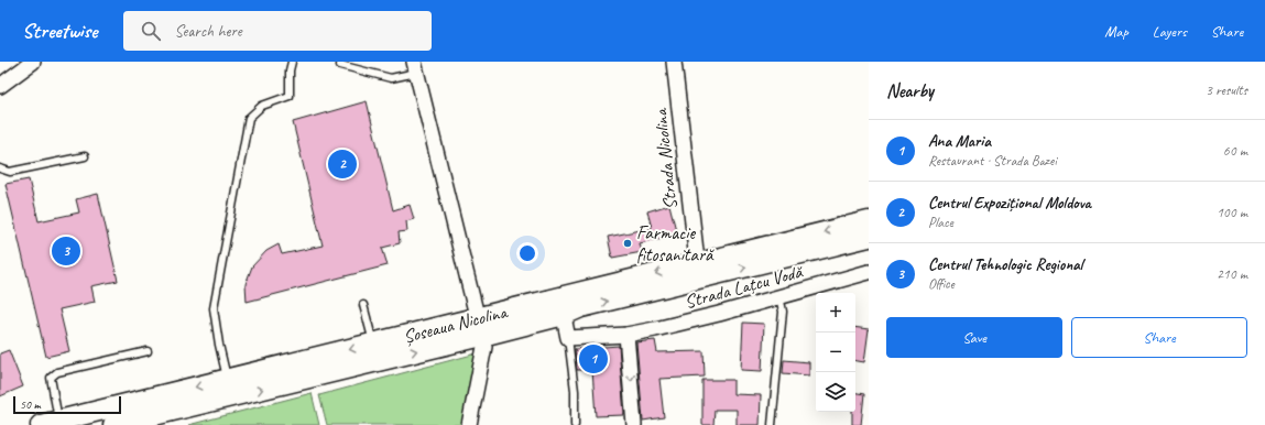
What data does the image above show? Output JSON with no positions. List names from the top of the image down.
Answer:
{
  "streets": {
    "main road": ["Șoseaua Nicolina"],
    "street": ["Strada Nicolina", "Strada Lațcu Vodă"]
  },
  "crossings": [
    ["Strada Nicolina", "Șoseaua Nicolina"]
  ],
  "places": ["Farmacie fitosanitară"],
  "scale_bar": "50 m",
  "page": {
    "header": "Streetwise",
    "search": "Search here",
    "nav": ["Map", "Layers", "Share"],
    "heading": ["Nearby", "3 results"],
    "list": [
      {
        "mark": "1",
        "name": "Ana Maria",
        "note": "Restaurant · Strada Bazei",
        "value": "60 m"
      },
      {
        "mark": "2",
        "name": "Centrul Expozițional Moldova",
        "note": "Place",
        "value": "100 m"
      },
      {
        "mark": "3",
        "name": "Centrul Tehnologic Regional",
        "note": "Office",
        "value": "210 m"
      }
    ],
    "pins": ["2", "3", "1"],
    "map_buttons": ["+", "−"],
    "buttons": ["Save", "Share"],
    "scale": "50 m"
  }
}
